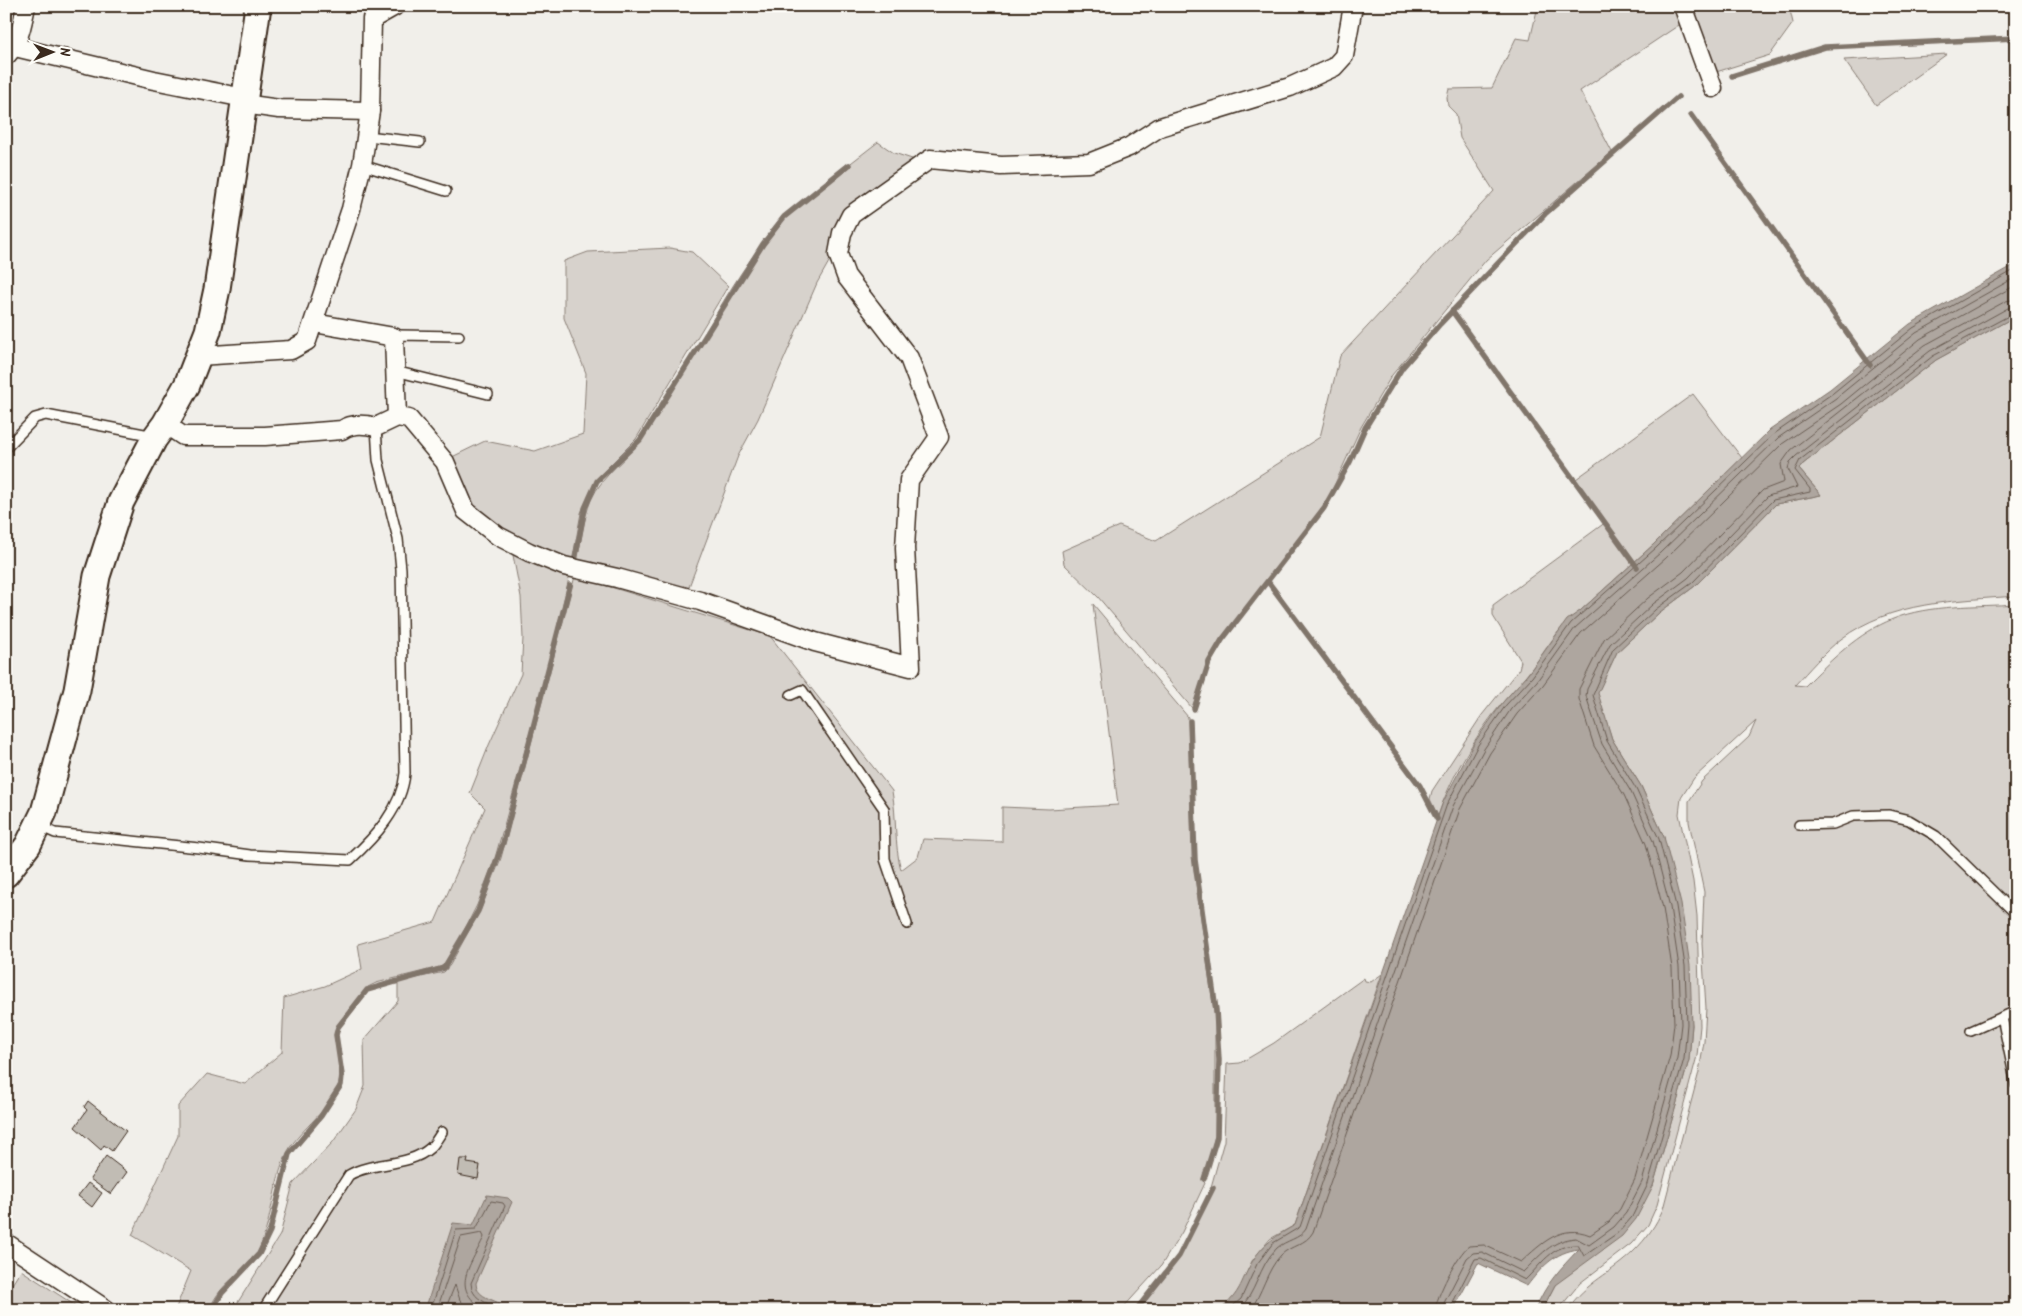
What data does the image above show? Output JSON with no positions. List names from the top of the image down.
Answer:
{
  "north": "right"
}
